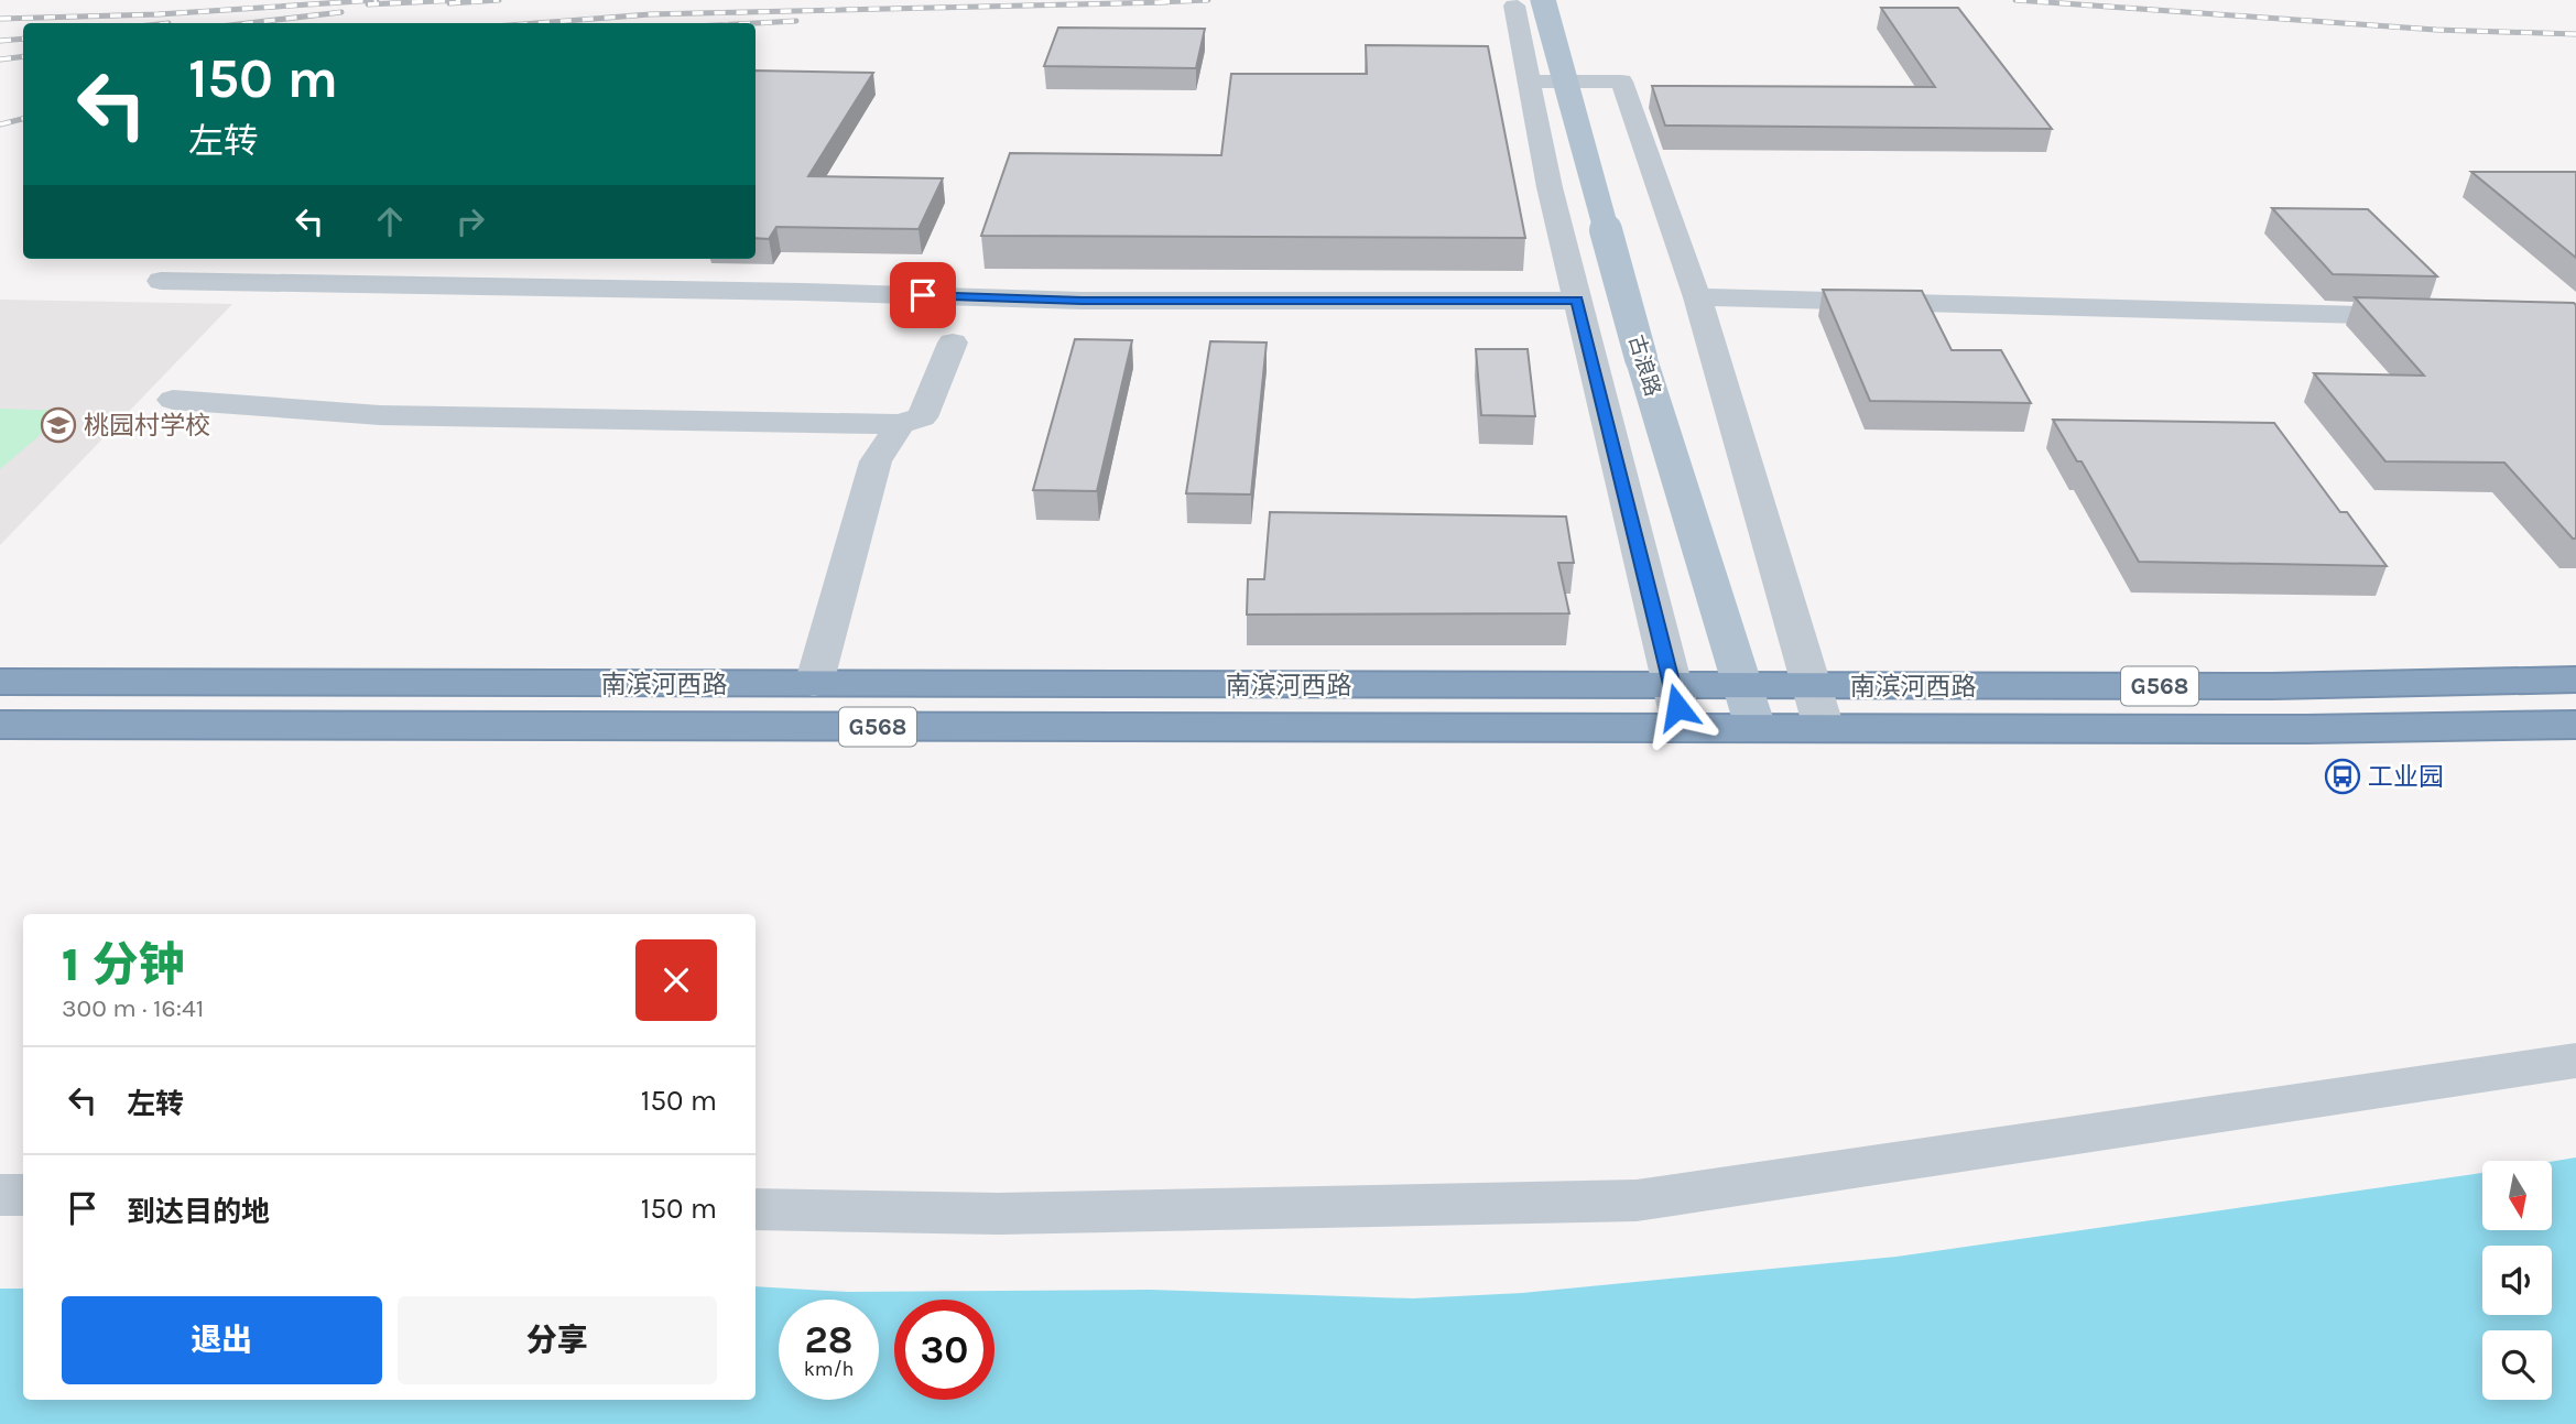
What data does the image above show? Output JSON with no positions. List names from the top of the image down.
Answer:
{
  "streets": {
    "highway": ["南滨河西路", "G568"],
    "main road": ["古浪路"]
  },
  "crossings": [
    ["古浪路", "南滨河西路"]
  ],
  "places": {
    "school or university": ["桃园村学校"],
    "bus stop": ["工业园"]
  },
  "north": "bottom",
  "page": {
    "turn": ["150 m", "左转"],
    "heading": ["1 分钟", "300 m · 16:41"],
    "list": [
      {
        "name": "左转",
        "value": "150 m"
      },
      {
        "name": "到达目的地",
        "value": "150 m"
      }
    ],
    "buttons": ["退出", "分享"],
    "speed": "28 km/h",
    "limit": "30"
  }
}
